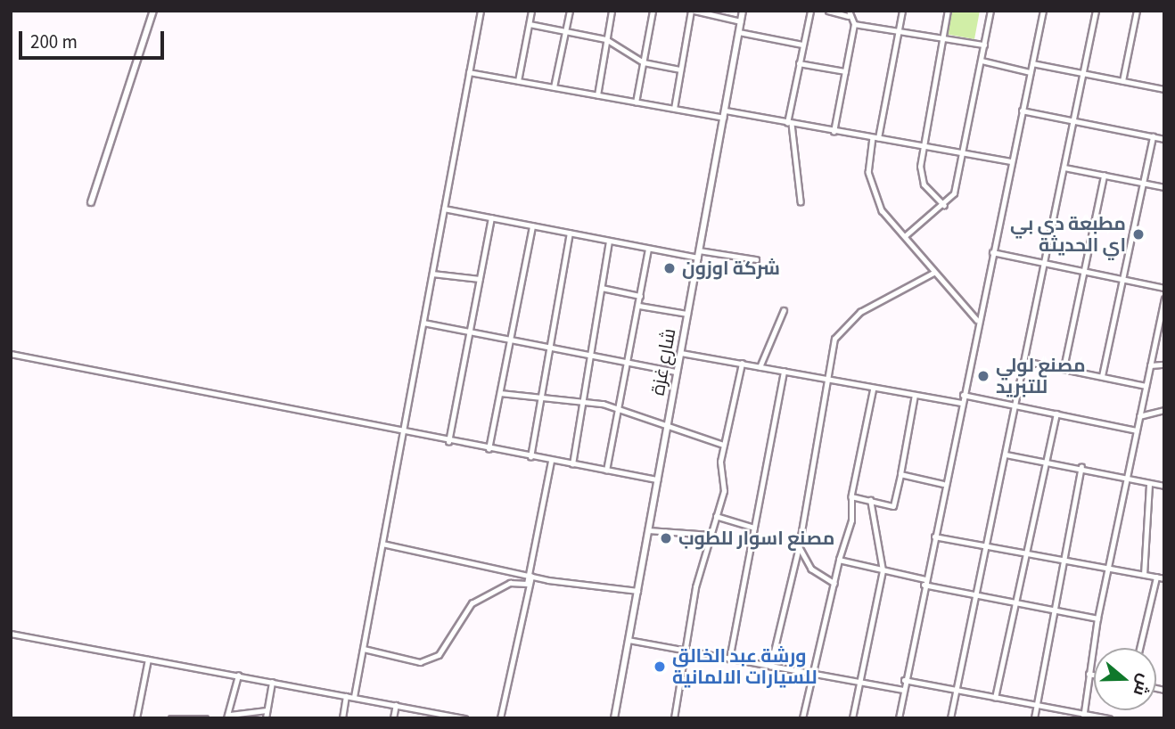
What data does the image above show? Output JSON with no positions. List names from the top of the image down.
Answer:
{
  "streets": {
    "main road": ["شارع غزة"]
  },
  "places": [
    "مطبعة دي بي اي الحديثة",
    "شركة اوزون",
    "مصنع لولي للتبريد",
    "مصنع اسوار للطوب",
    "ورشة عبد الخالق للسيارات الالمانية"
  ],
  "scale_bar": "200 m",
  "north": "right"
}
